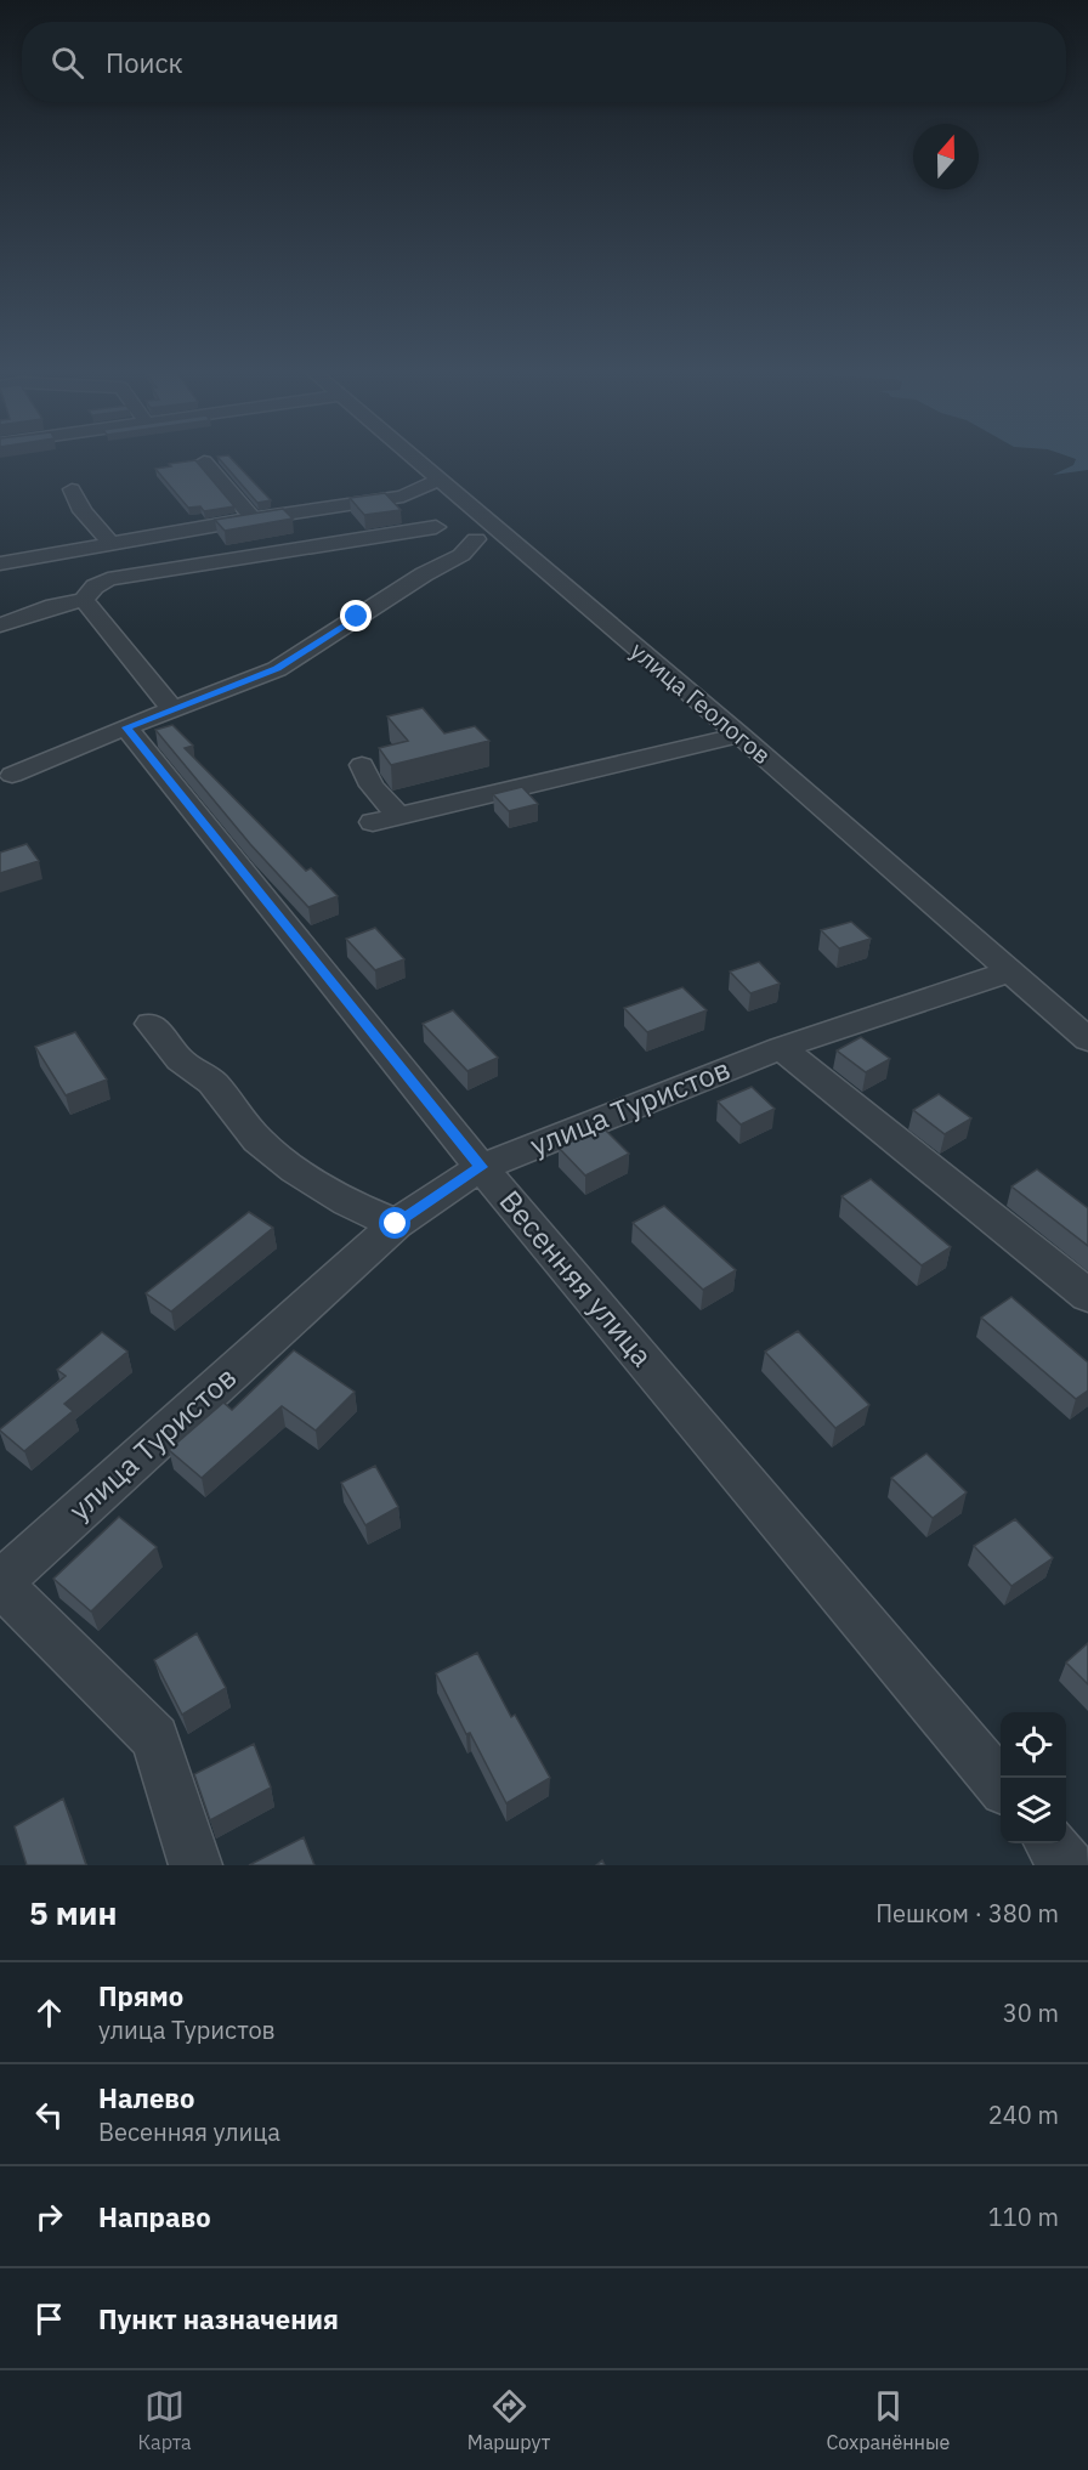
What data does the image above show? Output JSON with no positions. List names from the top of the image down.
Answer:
{
  "streets": {
    "street": ["улица Геологов", "улица Туристов", "Весенняя улица"]
  },
  "crossings": [
    ["улица Геологов", "улица Туристов"],
    ["улица Туристов", "Весенняя улица"]
  ],
  "north": "top",
  "page": {
    "search": "Поиск",
    "heading": ["5 мин", "Пешком · 380 m"],
    "list": [
      ["Прямо", "улица Туристов", "30 m"],
      ["Налево", "Весенняя улица", "240 m"],
      ["Направо", "110 m"],
      "Пункт назначения"
    ],
    "nav": ["Карта", "Маршрут", "Сохранённые"]
  }
}
